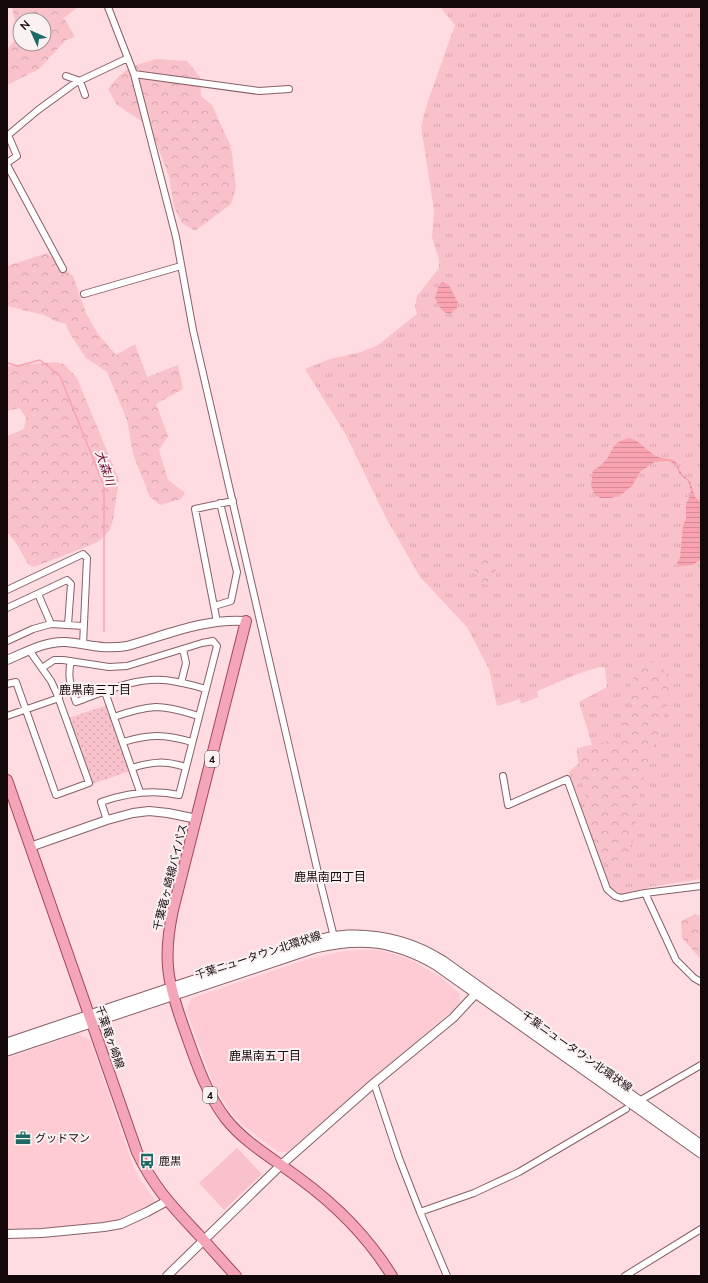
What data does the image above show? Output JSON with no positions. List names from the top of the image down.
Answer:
{
  "streets": {
    "main road": [
      "4",
      "千葉竜ヶ崎線バイパス",
      "千葉ニュータウン北環状線",
      "千葉竜ヶ崎線"
    ]
  },
  "crossings": [
    ["千葉竜ヶ崎線バイパス", "千葉ニュータウン北環状線"],
    ["千葉ニュータウン北環状線", "千葉竜ヶ崎線"]
  ],
  "districts": ["鹿黒南三丁目", "鹿黒南四丁目", "鹿黒南五丁目"],
  "water": ["大森川"],
  "places": {
    "office": ["グッドマン"],
    "bus stop": ["鹿黒"]
  },
  "north": "top left"
}
